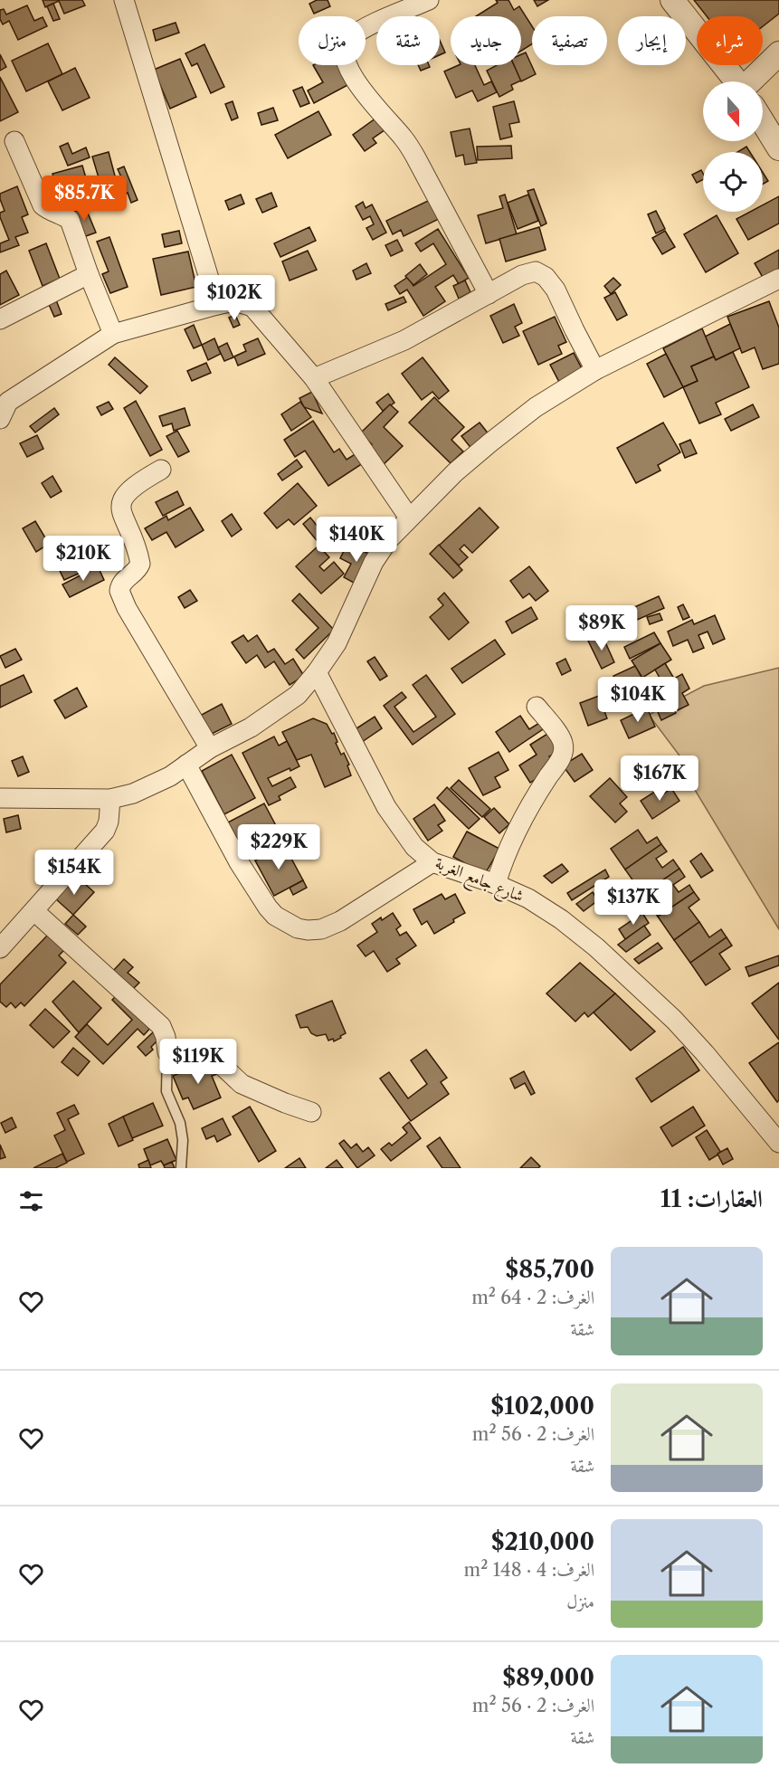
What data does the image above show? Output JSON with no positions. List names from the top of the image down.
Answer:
{
  "streets": {
    "street": ["شارع جامع الغربة"]
  },
  "north": "bottom",
  "page": {
    "chip": [
      "شراء",
      "إيجار",
      "تصفية",
      "جديد",
      "شقة",
      "منزل"
    ],
    "price": [
      "$85.7K",
      "$102K",
      "$140K",
      "$210K",
      "$89K",
      "$104K",
      "$167K",
      "$229K",
      "$154K",
      "$137K",
      "$119K"
    ],
    "heading": "العقارات: 11",
    "list": [
      {
        "name": "$85,700",
        "note": "الغرف: 2 · 64 m² · شقة"
      },
      {
        "name": "$102,000",
        "note": "الغرف: 2 · 56 m² · شقة"
      },
      {
        "name": "$210,000",
        "note": "الغرف: 4 · 148 m² · منزل"
      },
      {
        "name": "$89,000",
        "note": "الغرف: 2 · 56 m² · شقة"
      }
    ]
  }
}
